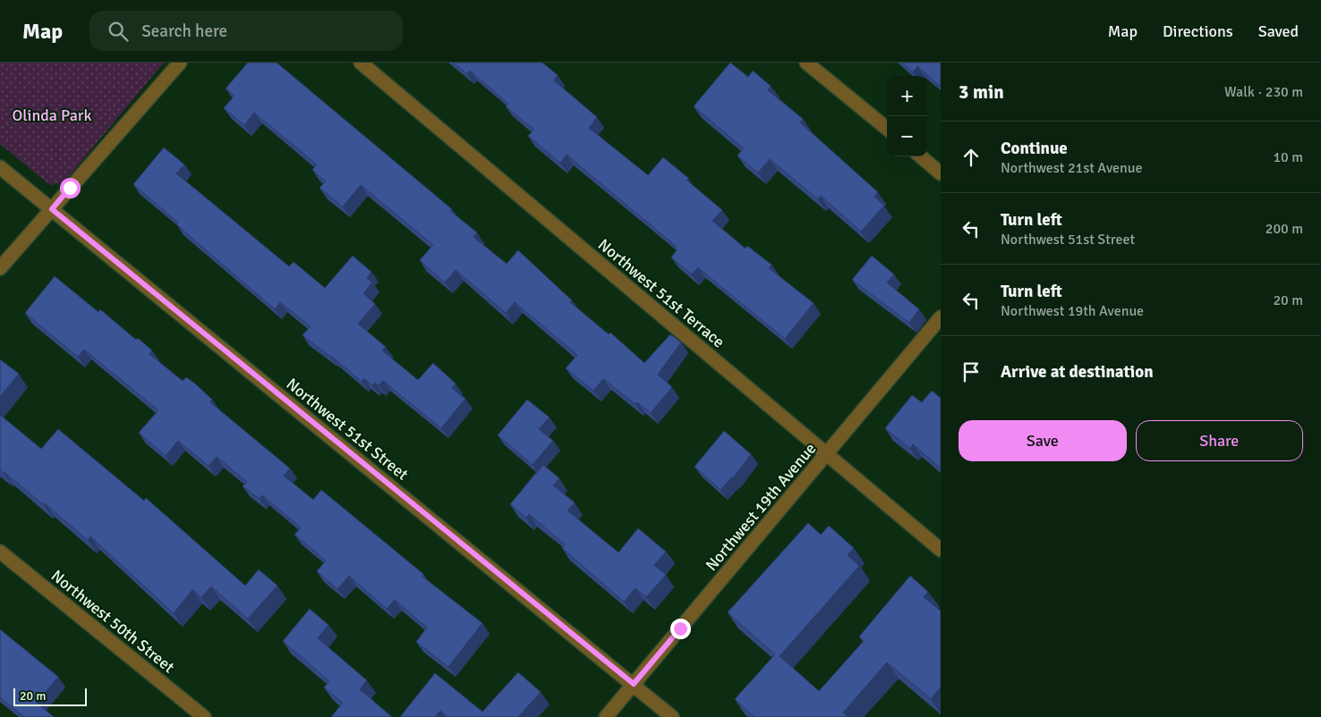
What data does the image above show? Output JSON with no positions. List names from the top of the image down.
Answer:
{
  "streets": {
    "street": [
      "Northwest 51st Terrace",
      "Northwest 51st Street",
      "Northwest 19th Avenue",
      "Northwest 50th Street"
    ]
  },
  "crossings": [
    ["Northwest 51st Terrace", "Northwest 19th Avenue"],
    ["Northwest 51st Street", "Northwest 19th Avenue"]
  ],
  "parks": ["Olinda Park"],
  "scale_bar": "20 m",
  "page": {
    "header": "Map",
    "search": "Search here",
    "nav": ["Map", "Directions", "Saved"],
    "heading": ["3 min", "Walk · 230 m"],
    "map_buttons": ["+", "−"],
    "list": [
      ["Continue", "Northwest 21st Avenue", "10 m"],
      ["Turn left", "Northwest 51st Street", "200 m"],
      ["Turn left", "Northwest 19th Avenue", "20 m"],
      "Arrive at destination"
    ],
    "buttons": ["Save", "Share"],
    "scale": "20 m"
  }
}
